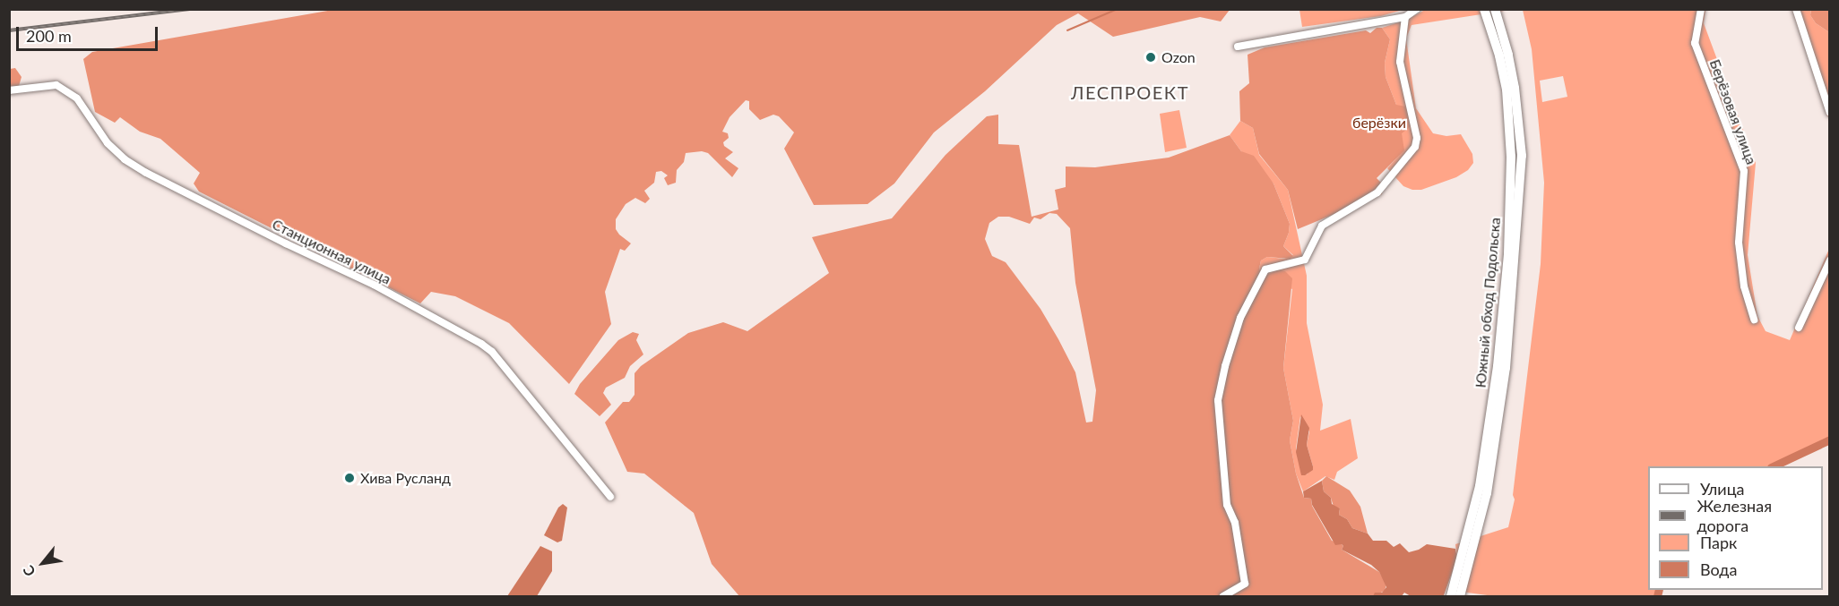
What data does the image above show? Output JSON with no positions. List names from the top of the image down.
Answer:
{
  "streets": {
    "main road": ["Южный обход Подольска"],
    "street": ["Берёзовая улица", "Станционная улица"]
  },
  "districts": ["ЛЕСПРОЕКТ"],
  "parks": ["берёзки"],
  "places": ["Ozon", "Хива Русланд"],
  "legend": [
    "Улица",
    "Железная дорога",
    "Парк",
    "Вода"
  ],
  "scale_bar": "200 m",
  "north": "bottom left"
}
